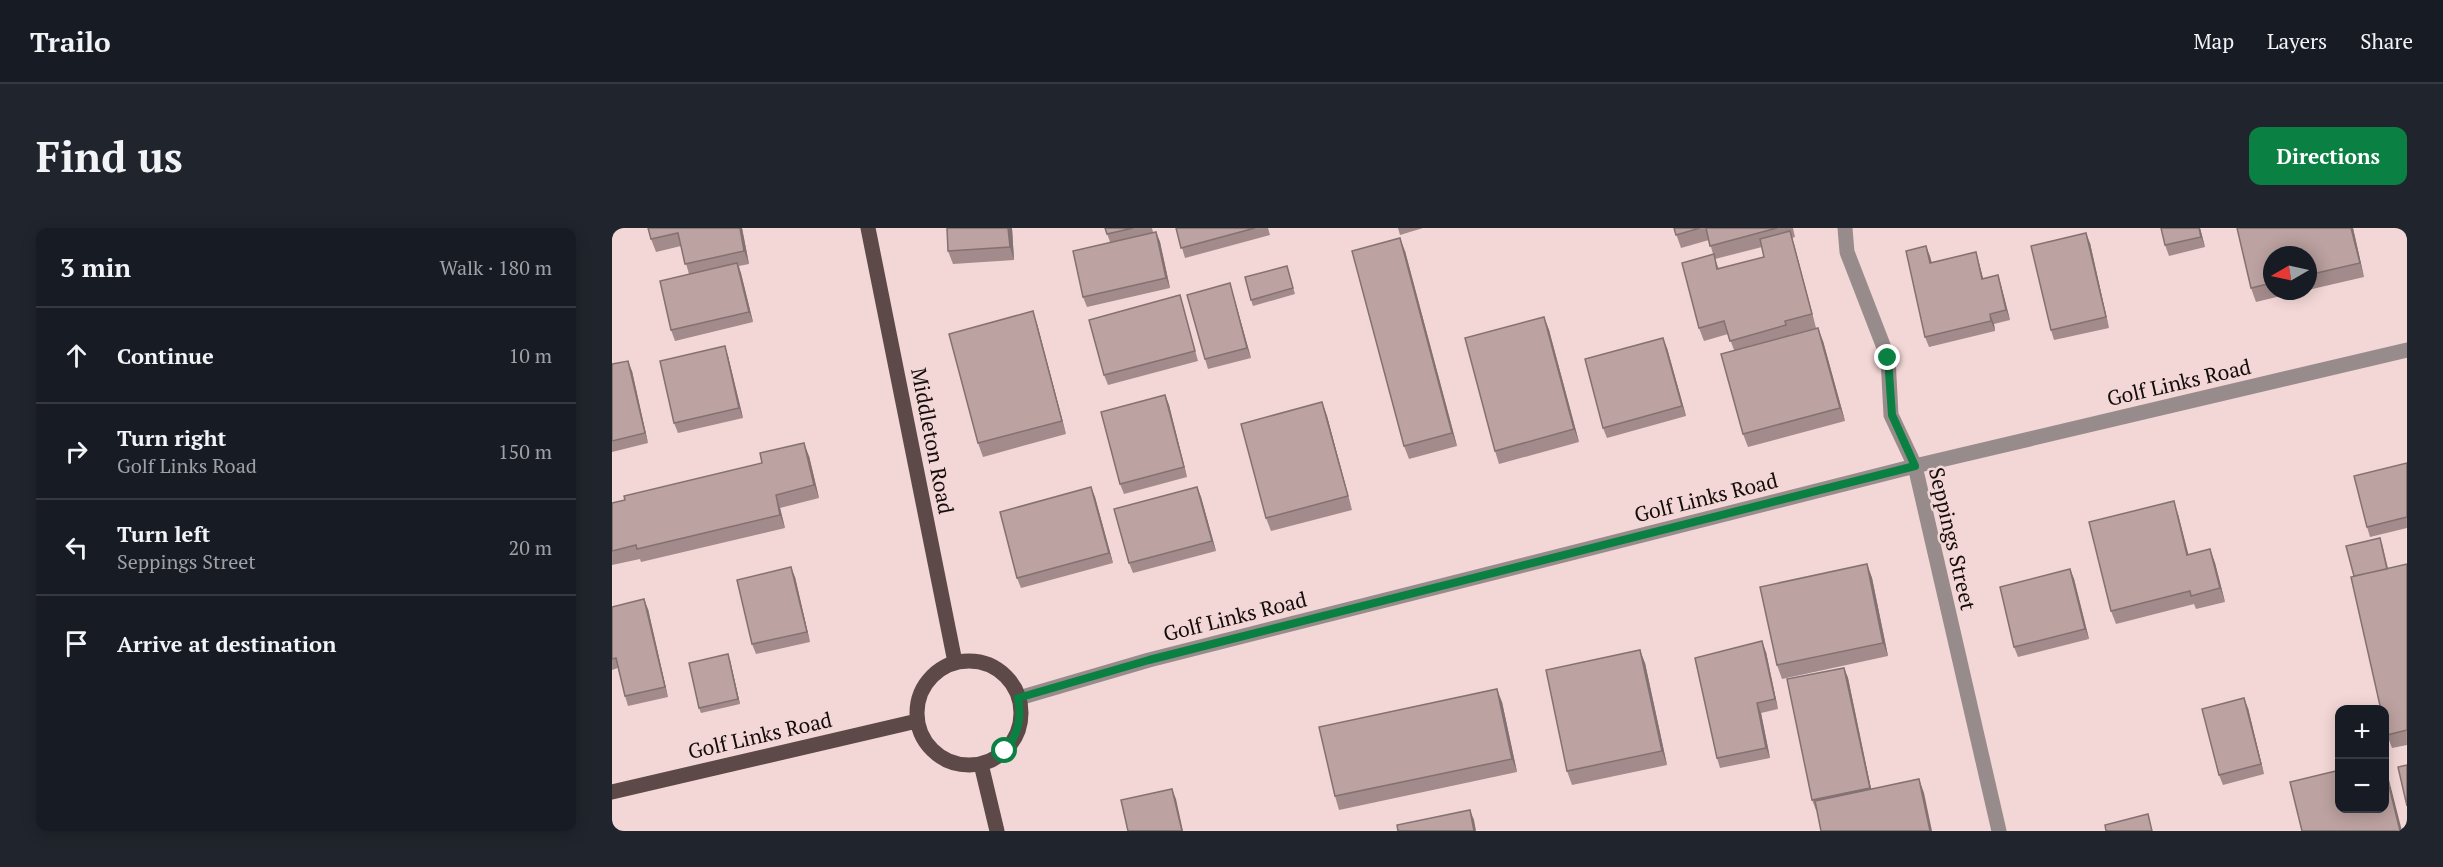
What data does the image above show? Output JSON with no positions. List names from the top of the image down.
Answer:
{
  "streets": {
    "main road": ["Golf Links Road", "Middleton Road"],
    "street": ["Seppings Street"]
  },
  "crossings": [
    ["Golf Links Road", "Middleton Road"],
    ["Golf Links Road", "Seppings Street"]
  ],
  "north": "left",
  "page": {
    "header": "Trailo",
    "nav": ["Map", "Layers", "Share"],
    "buttons": "Directions",
    "title": "Find us",
    "heading": ["3 min", "Walk · 180 m"],
    "list": [
      ["Continue", "10 m"],
      ["Turn right", "Golf Links Road", "150 m"],
      ["Turn left", "Seppings Street", "20 m"],
      "Arrive at destination"
    ],
    "map_buttons": ["+", "−"]
  }
}
